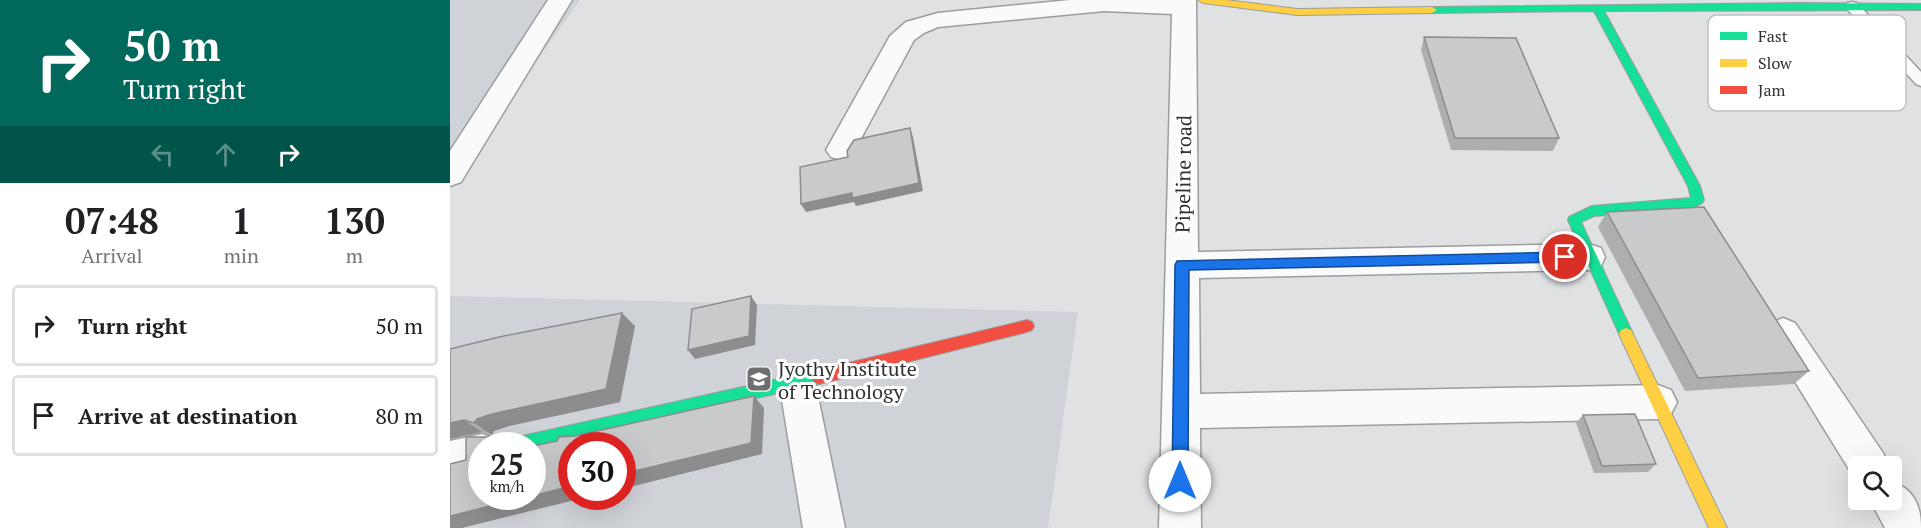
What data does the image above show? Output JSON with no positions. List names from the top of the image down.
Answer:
{
  "streets": {
    "street": ["Pipeline road"]
  },
  "places": {
    "school or university": ["Jyothy Institute of Technology"]
  },
  "legend": ["Fast", "Slow", "Jam"],
  "page": {
    "turn": ["50 m", "Turn right"],
    "eta": [
      "07:48",
      "Arrival",
      "1",
      "min",
      "130",
      "m"
    ],
    "list": [
      {
        "name": "Turn right",
        "value": "50 m"
      },
      {
        "name": "Arrive at destination",
        "value": "80 m"
      }
    ],
    "speed": "25 km/h",
    "limit": "30"
  }
}
